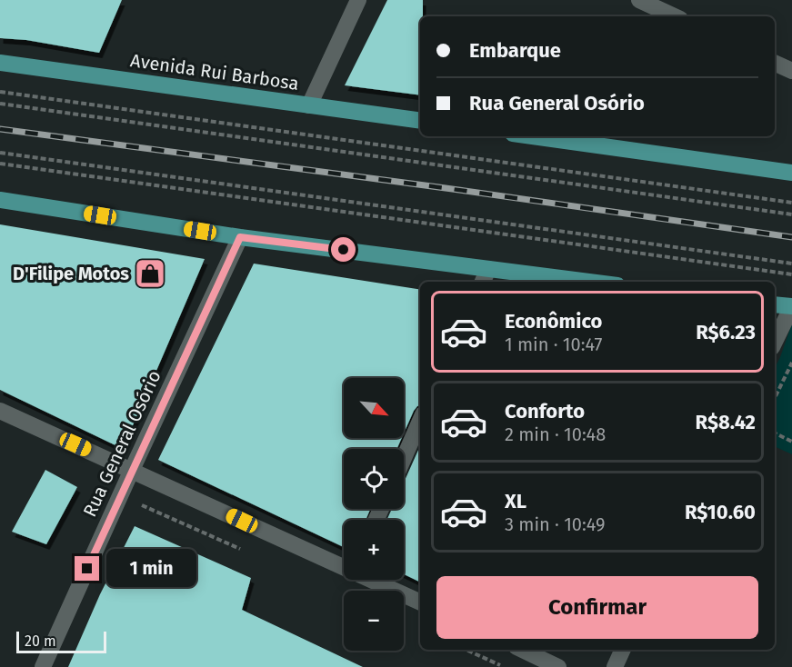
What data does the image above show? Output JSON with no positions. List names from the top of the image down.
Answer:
{
  "streets": {
    "main road": ["Avenida Rui Barbosa"],
    "street": ["Rua General Osório"]
  },
  "places": {
    "shop": ["D'Filipe Motos"]
  },
  "scale_bar": "20 m",
  "north": "bottom right",
  "page": {
    "banner": ["Embarque", "Rua General Osório"],
    "list": [
      {
        "name": "Econômico",
        "note": "1 min · 10:47",
        "value": "R$6.23"
      },
      {
        "name": "Conforto",
        "note": "2 min · 10:48",
        "value": "R$8.42"
      },
      {
        "name": "XL",
        "note": "3 min · 10:49",
        "value": "R$10.60"
      }
    ],
    "map_buttons": ["+", "−"],
    "bubble": "1 min",
    "buttons": "Confirmar",
    "scale": "20 m"
  }
}
